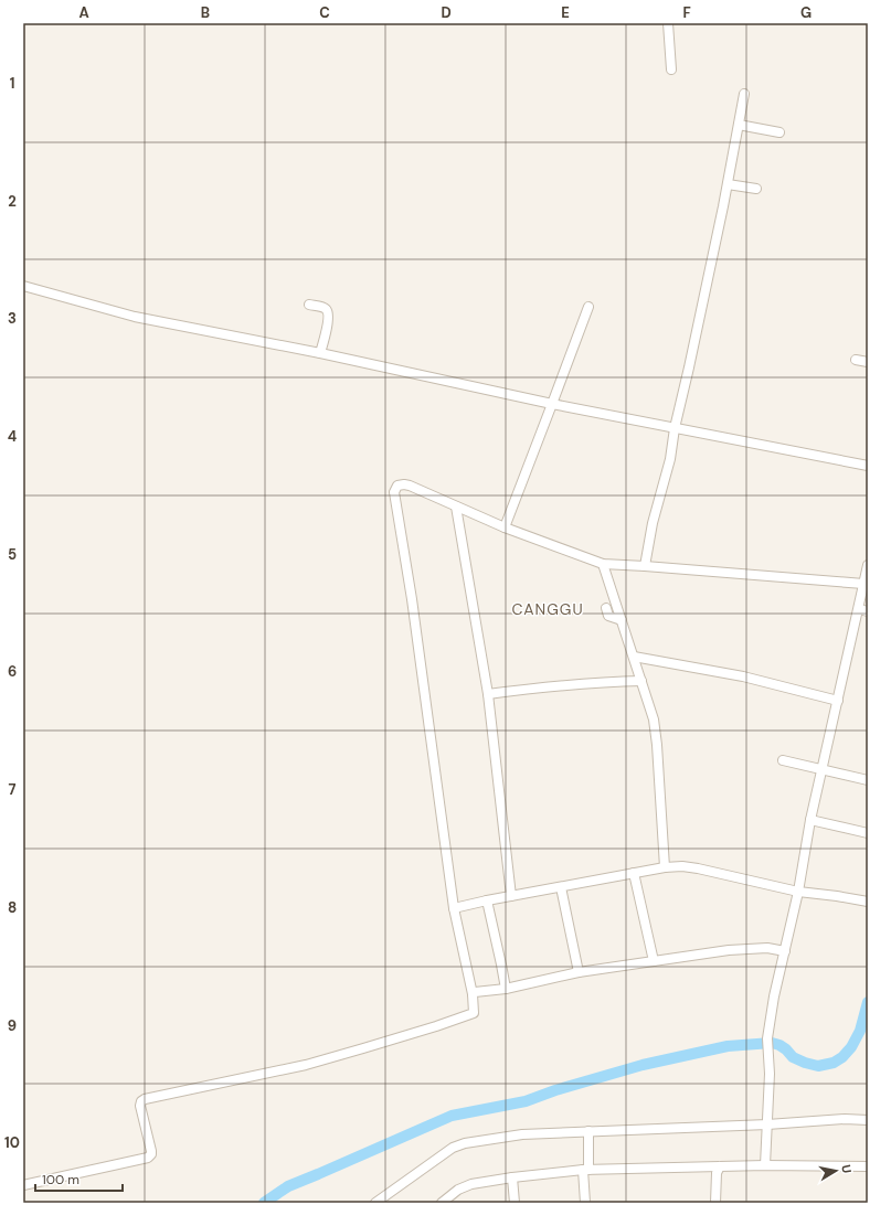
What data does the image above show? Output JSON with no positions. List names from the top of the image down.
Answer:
{
  "districts": ["CANGGU"],
  "scale_bar": "100 m",
  "north": "right",
  "grid": {
    "columns": [
      "A",
      "B",
      "C",
      "D",
      "E",
      "F",
      "G"
    ],
    "rows": [
      "1",
      "2",
      "3",
      "4",
      "5",
      "6",
      "7",
      "8",
      "9",
      "10"
    ]
  }
}
